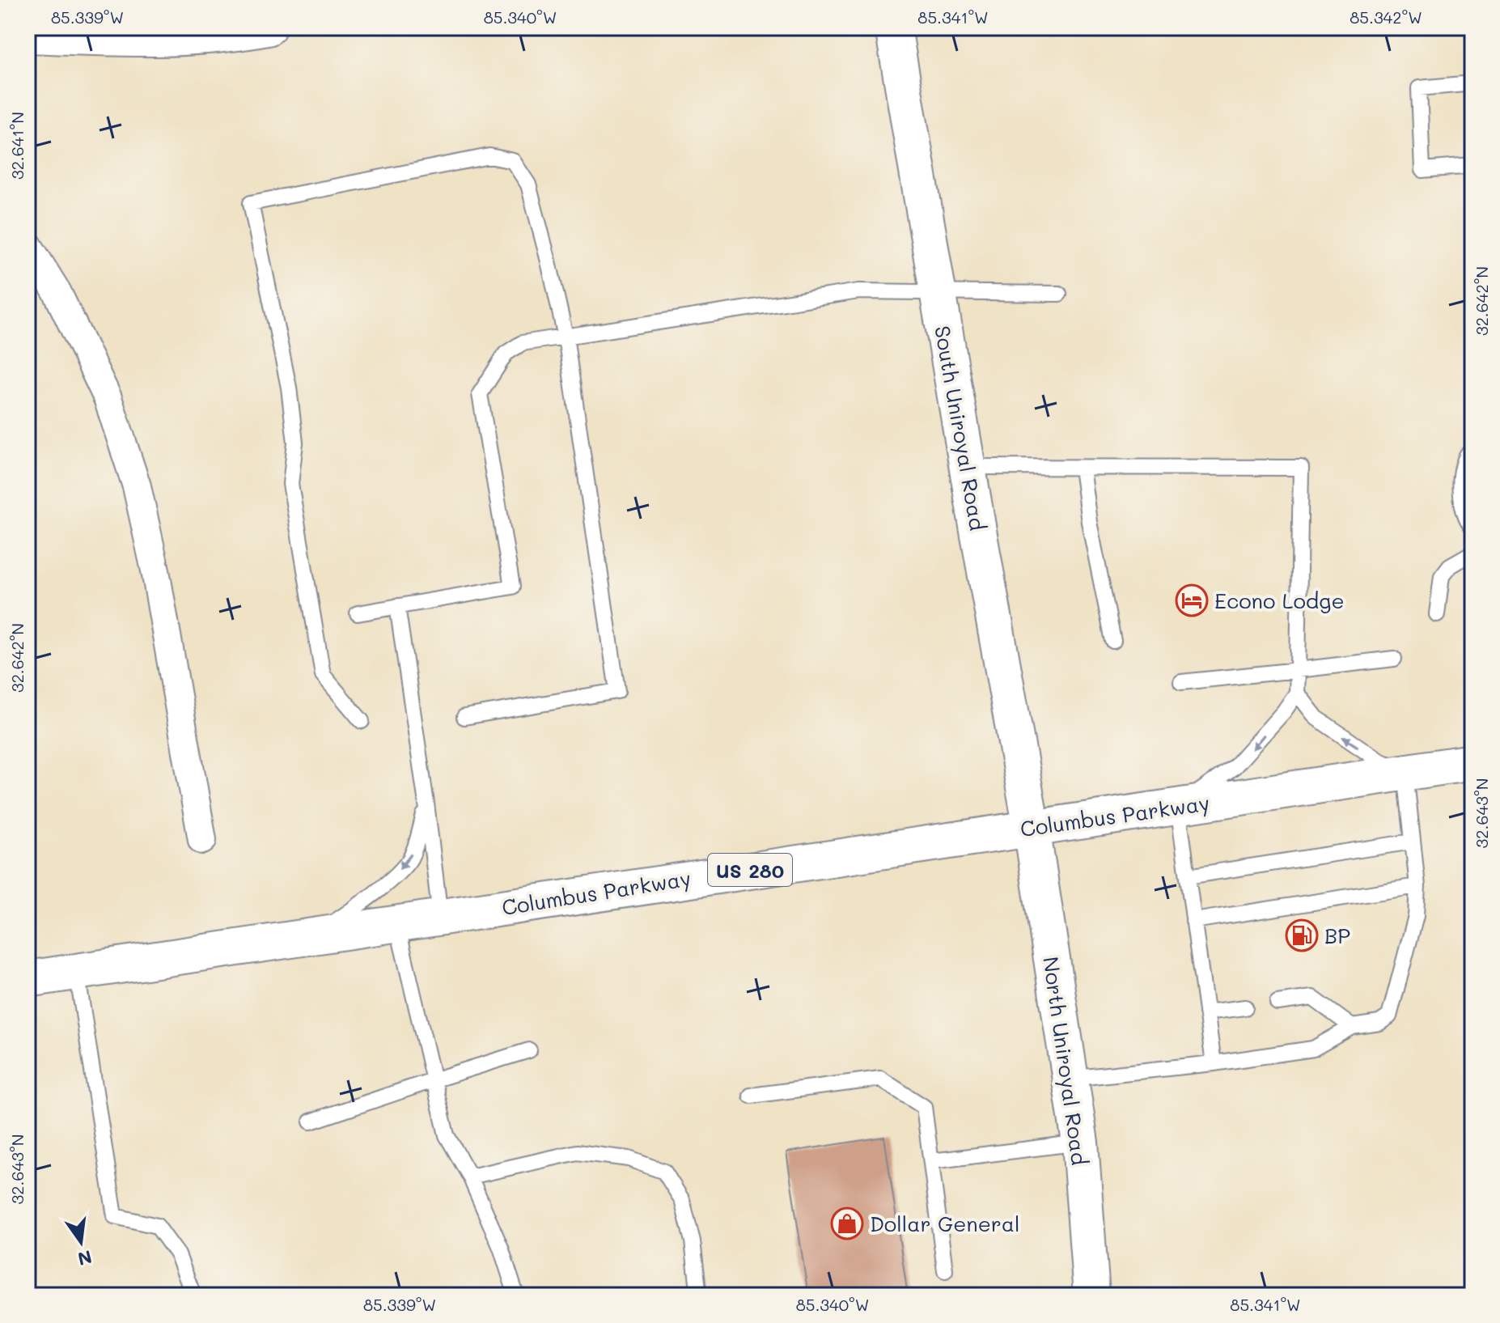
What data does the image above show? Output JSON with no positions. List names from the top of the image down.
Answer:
{
  "streets": {
    "main road": [
      "South Uniroyal Road",
      "Columbus Parkway",
      "US 280",
      "North Uniroyal Road"
    ]
  },
  "crossings": [
    ["South Uniroyal Road", "Columbus Parkway"],
    ["South Uniroyal Road", "North Uniroyal Road"],
    ["Columbus Parkway", "North Uniroyal Road"]
  ],
  "places": {
    "hotel": ["Econo Lodge"],
    "fuel station": ["BP"],
    "shop": ["Dollar General"]
  },
  "north": "bottom",
  "coordinates": [
    "85.339°W",
    "85.340°W",
    "85.341°W",
    "85.342°W",
    "32.641°N",
    "32.642°N",
    "32.643°N"
  ]
}
